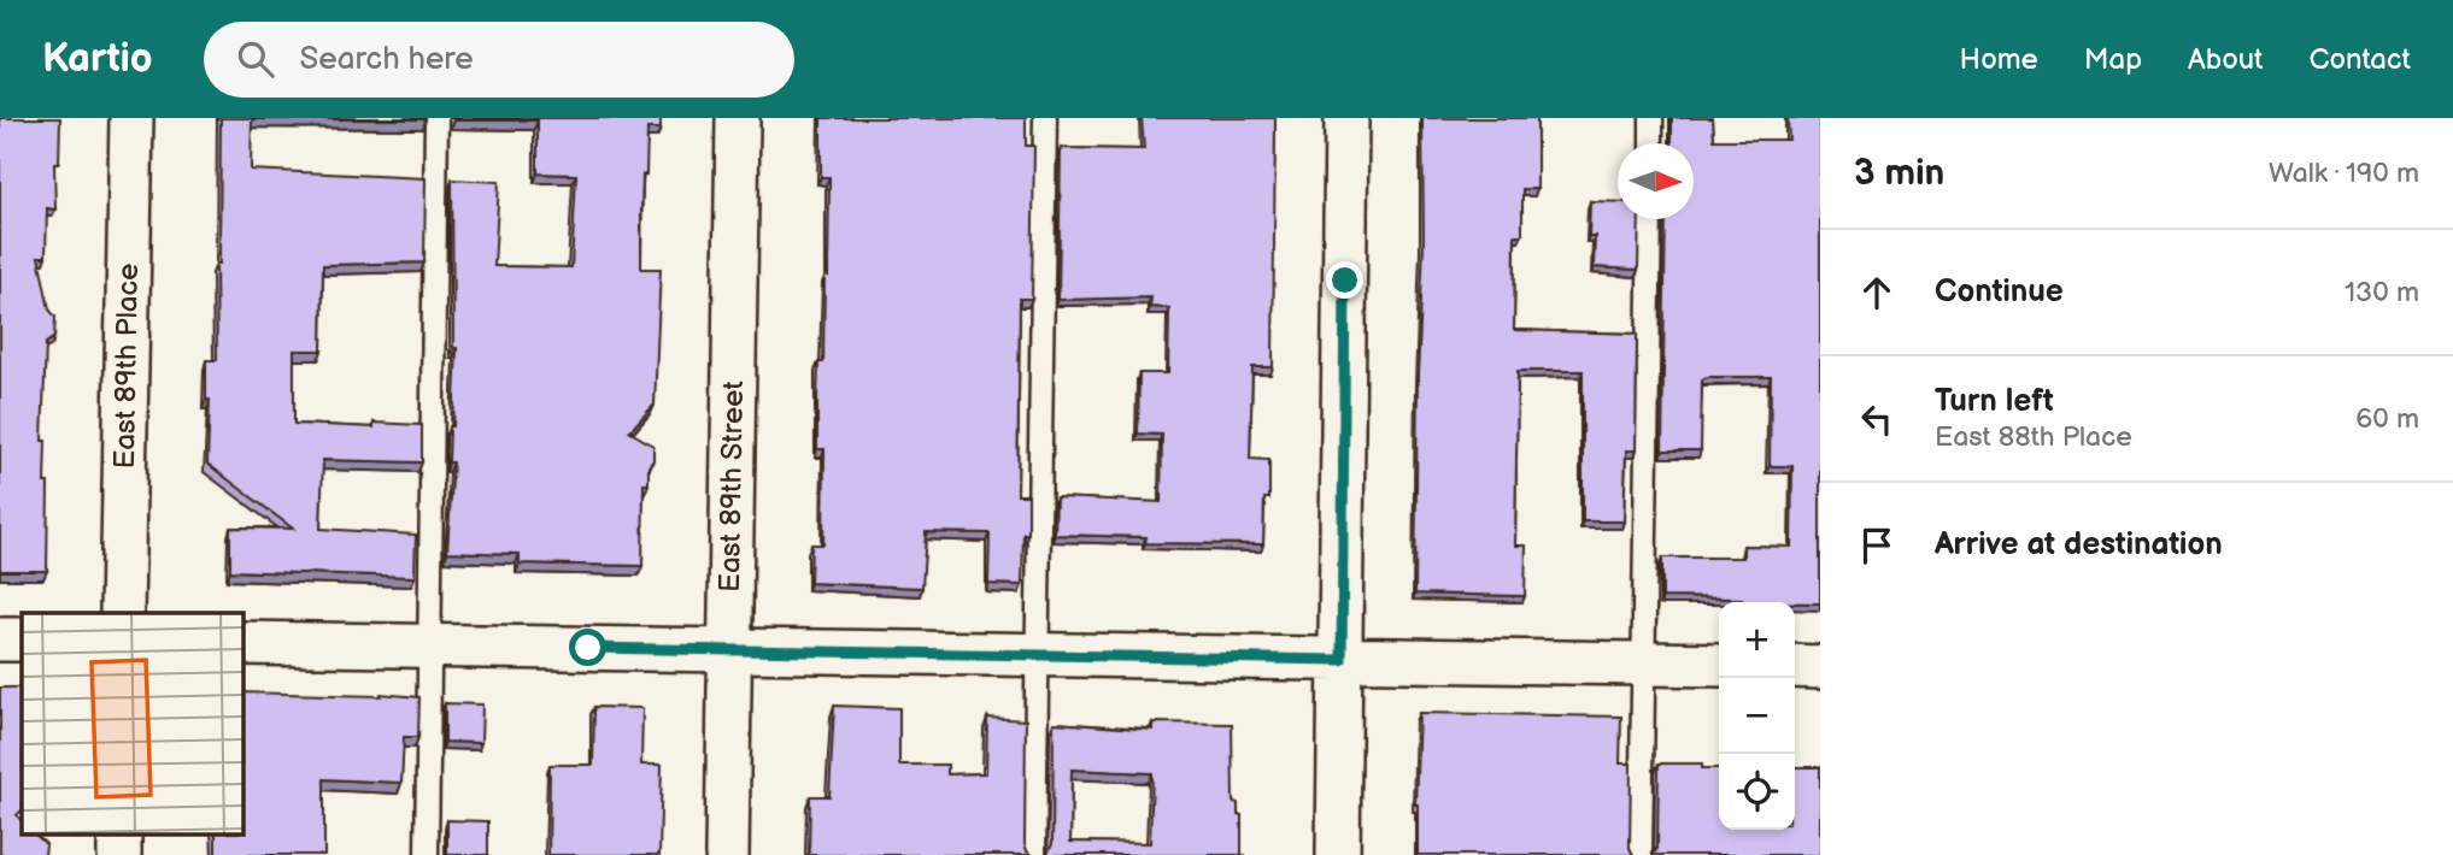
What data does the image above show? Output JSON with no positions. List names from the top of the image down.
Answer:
{
  "streets": {
    "street": ["East 89th Place", "East 89th Street"]
  },
  "north": "right",
  "page": {
    "header": "Kartio",
    "search": "Search here",
    "nav": [
      "Home",
      "Map",
      "About",
      "Contact"
    ],
    "heading": ["3 min", "Walk · 190 m"],
    "list": [
      ["Continue", "130 m"],
      ["Turn left", "East 88th Place", "60 m"],
      "Arrive at destination"
    ],
    "map_buttons": ["+", "−"]
  }
}
